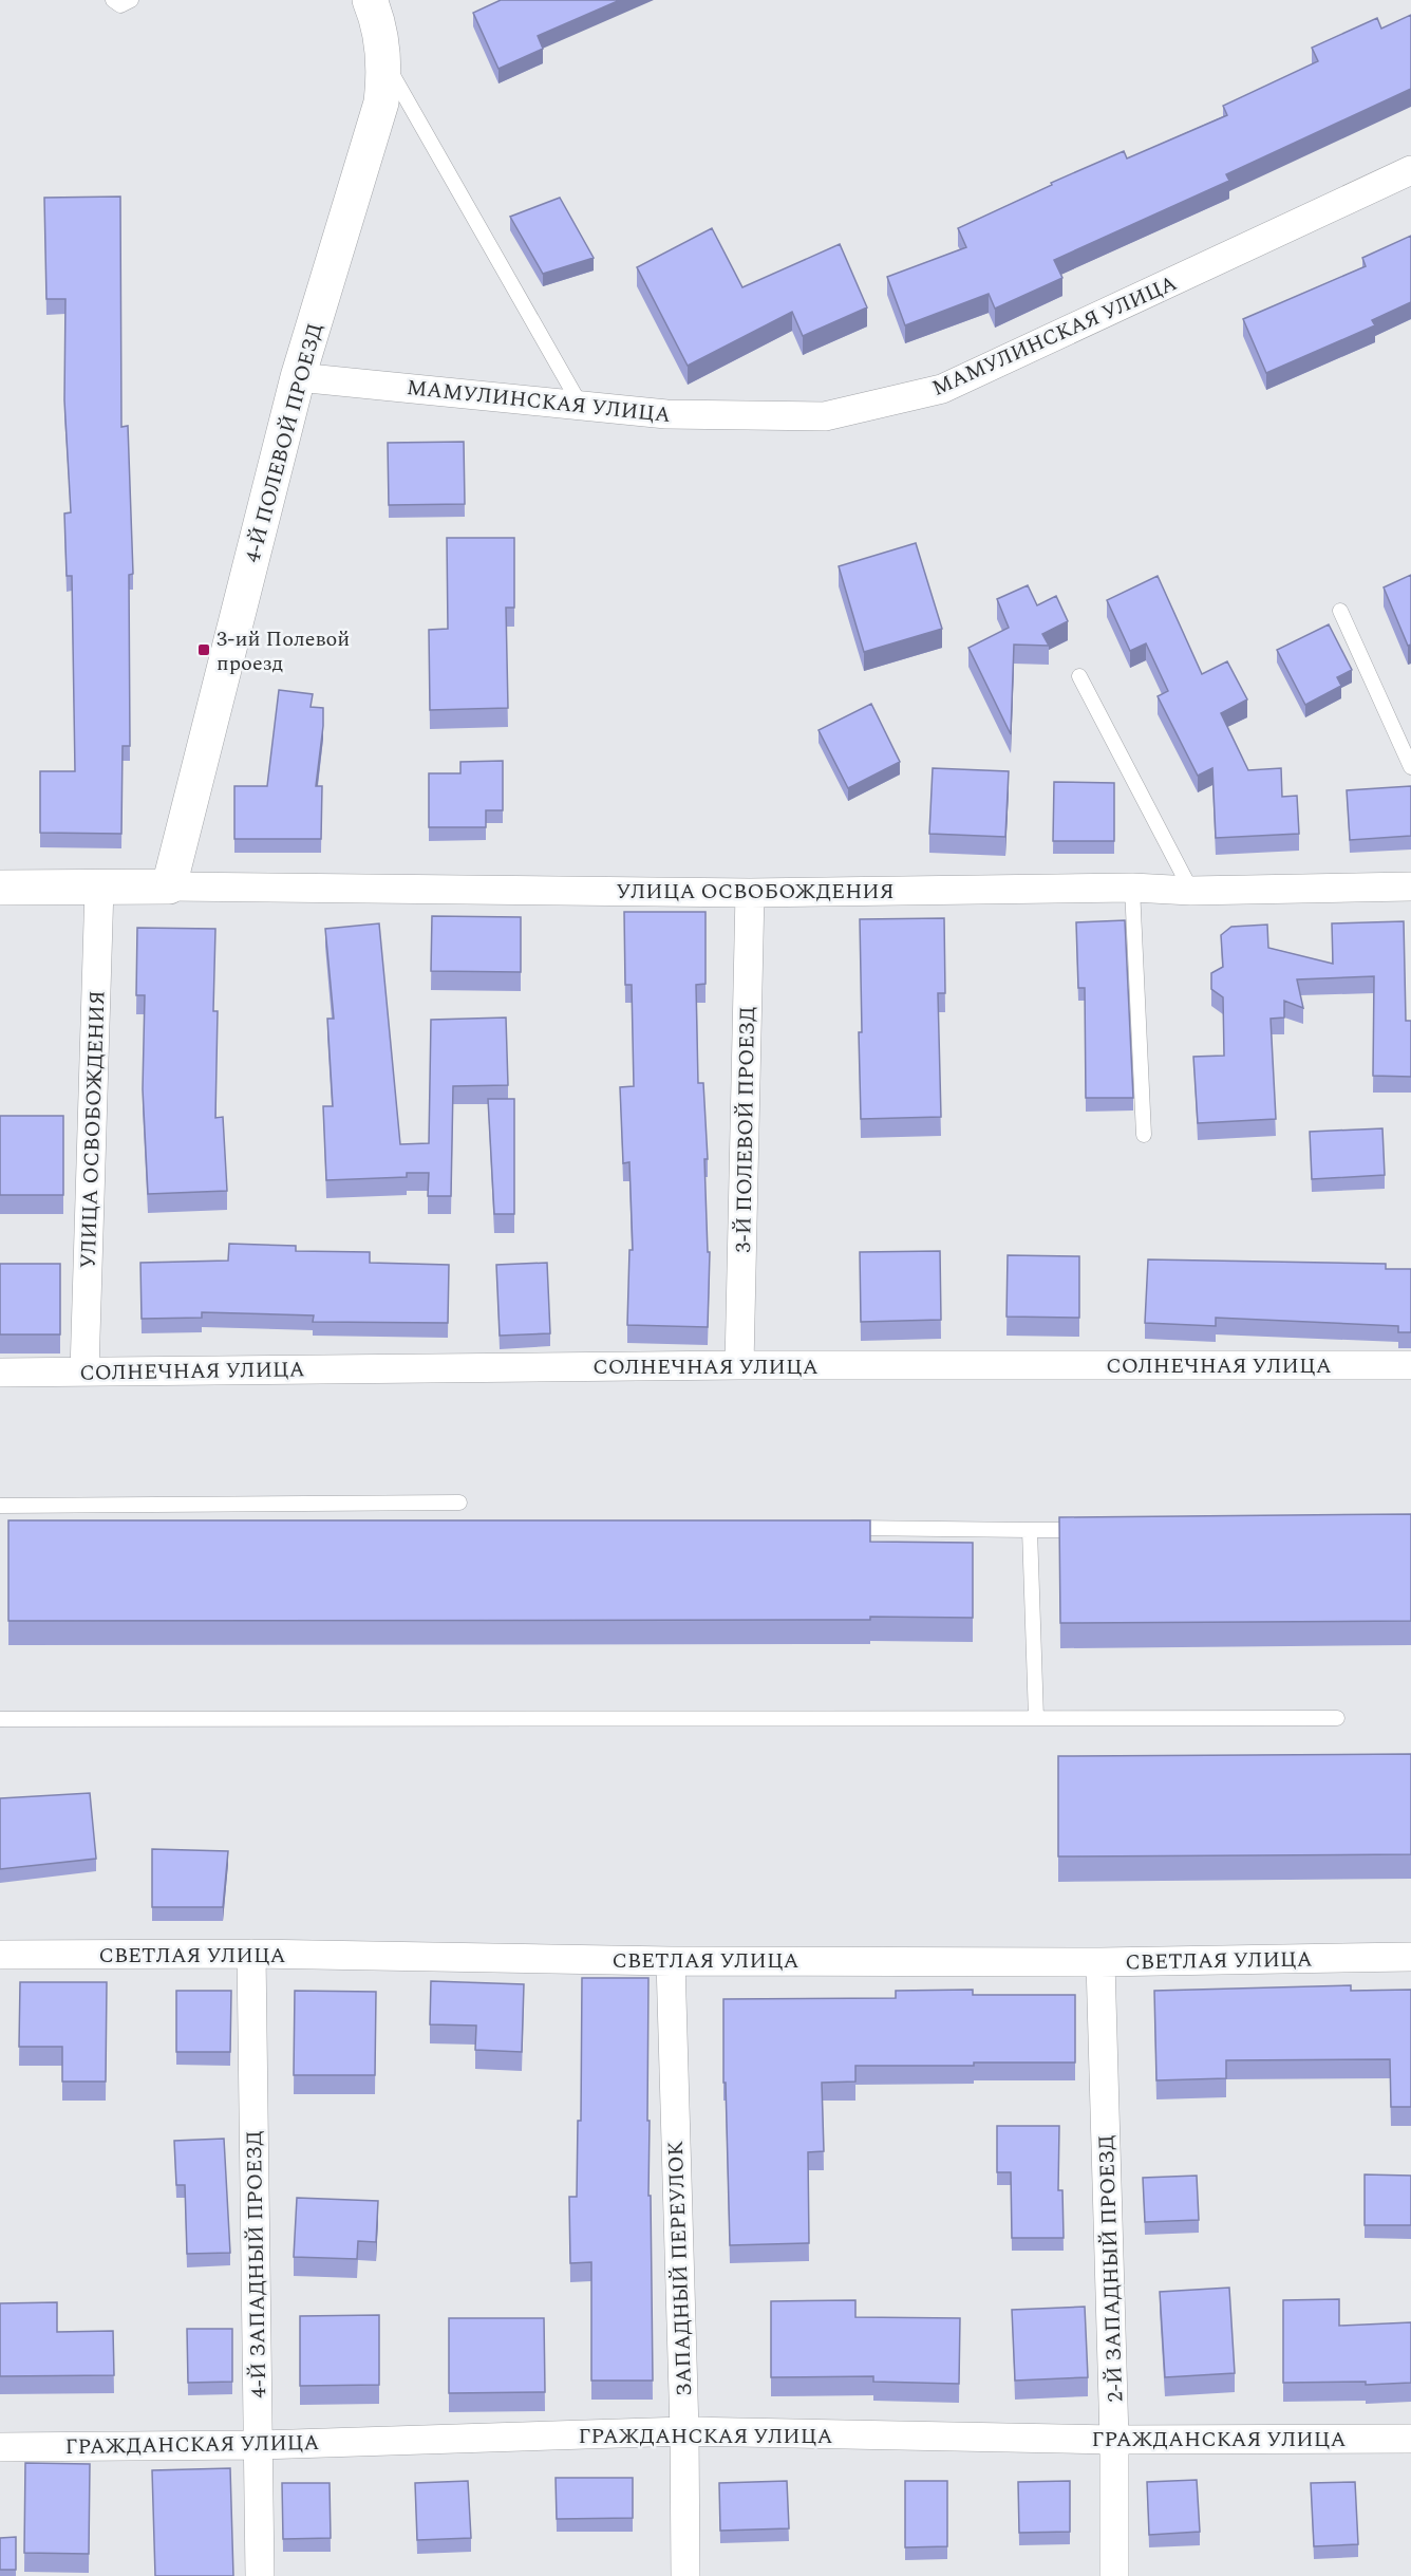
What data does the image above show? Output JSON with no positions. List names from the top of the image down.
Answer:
{
  "streets": {
    "street": [
      "МАМУЛИНСКАЯ УЛИЦА",
      "4-Й ПОЛЕВОЙ ПРОЕЗД",
      "УЛИЦА ОСВОБОЖДЕНИЯ",
      "3-Й ПОЛЕВОЙ ПРОЕЗД",
      "СОЛНЕЧНАЯ УЛИЦА",
      "СВЕТЛАЯ УЛИЦА",
      "4-Й ЗАПАДНЫЙ ПРОЕЗД",
      "ЗАПАДНЫЙ ПЕРЕУЛОК",
      "2-Й ЗАПАДНЫЙ ПРОЕЗД",
      "ГРАЖДАНСКАЯ УЛИЦА"
    ]
  },
  "crossings": [
    ["МАМУЛИНСКАЯ УЛИЦА", "4-Й ПОЛЕВОЙ ПРОЕЗД"],
    ["4-Й ПОЛЕВОЙ ПРОЕЗД", "УЛИЦА ОСВОБОЖДЕНИЯ"],
    ["УЛИЦА ОСВОБОЖДЕНИЯ", "3-Й ПОЛЕВОЙ ПРОЕЗД"],
    ["УЛИЦА ОСВОБОЖДЕНИЯ", "СОЛНЕЧНАЯ УЛИЦА"],
    ["3-Й ПОЛЕВОЙ ПРОЕЗД", "СОЛНЕЧНАЯ УЛИЦА"],
    ["СВЕТЛАЯ УЛИЦА", "4-Й ЗАПАДНЫЙ ПРОЕЗД"],
    ["СВЕТЛАЯ УЛИЦА", "ЗАПАДНЫЙ ПЕРЕУЛОК"],
    ["СВЕТЛАЯ УЛИЦА", "2-Й ЗАПАДНЫЙ ПРОЕЗД"],
    ["4-Й ЗАПАДНЫЙ ПРОЕЗД", "ГРАЖДАНСКАЯ УЛИЦА"],
    ["ЗАПАДНЫЙ ПЕРЕУЛОК", "ГРАЖДАНСКАЯ УЛИЦА"],
    ["2-Й ЗАПАДНЫЙ ПРОЕЗД", "ГРАЖДАНСКАЯ УЛИЦА"]
  ],
  "places": {
    "transit": ["3-ий Полевой проезд"]
  }
}
